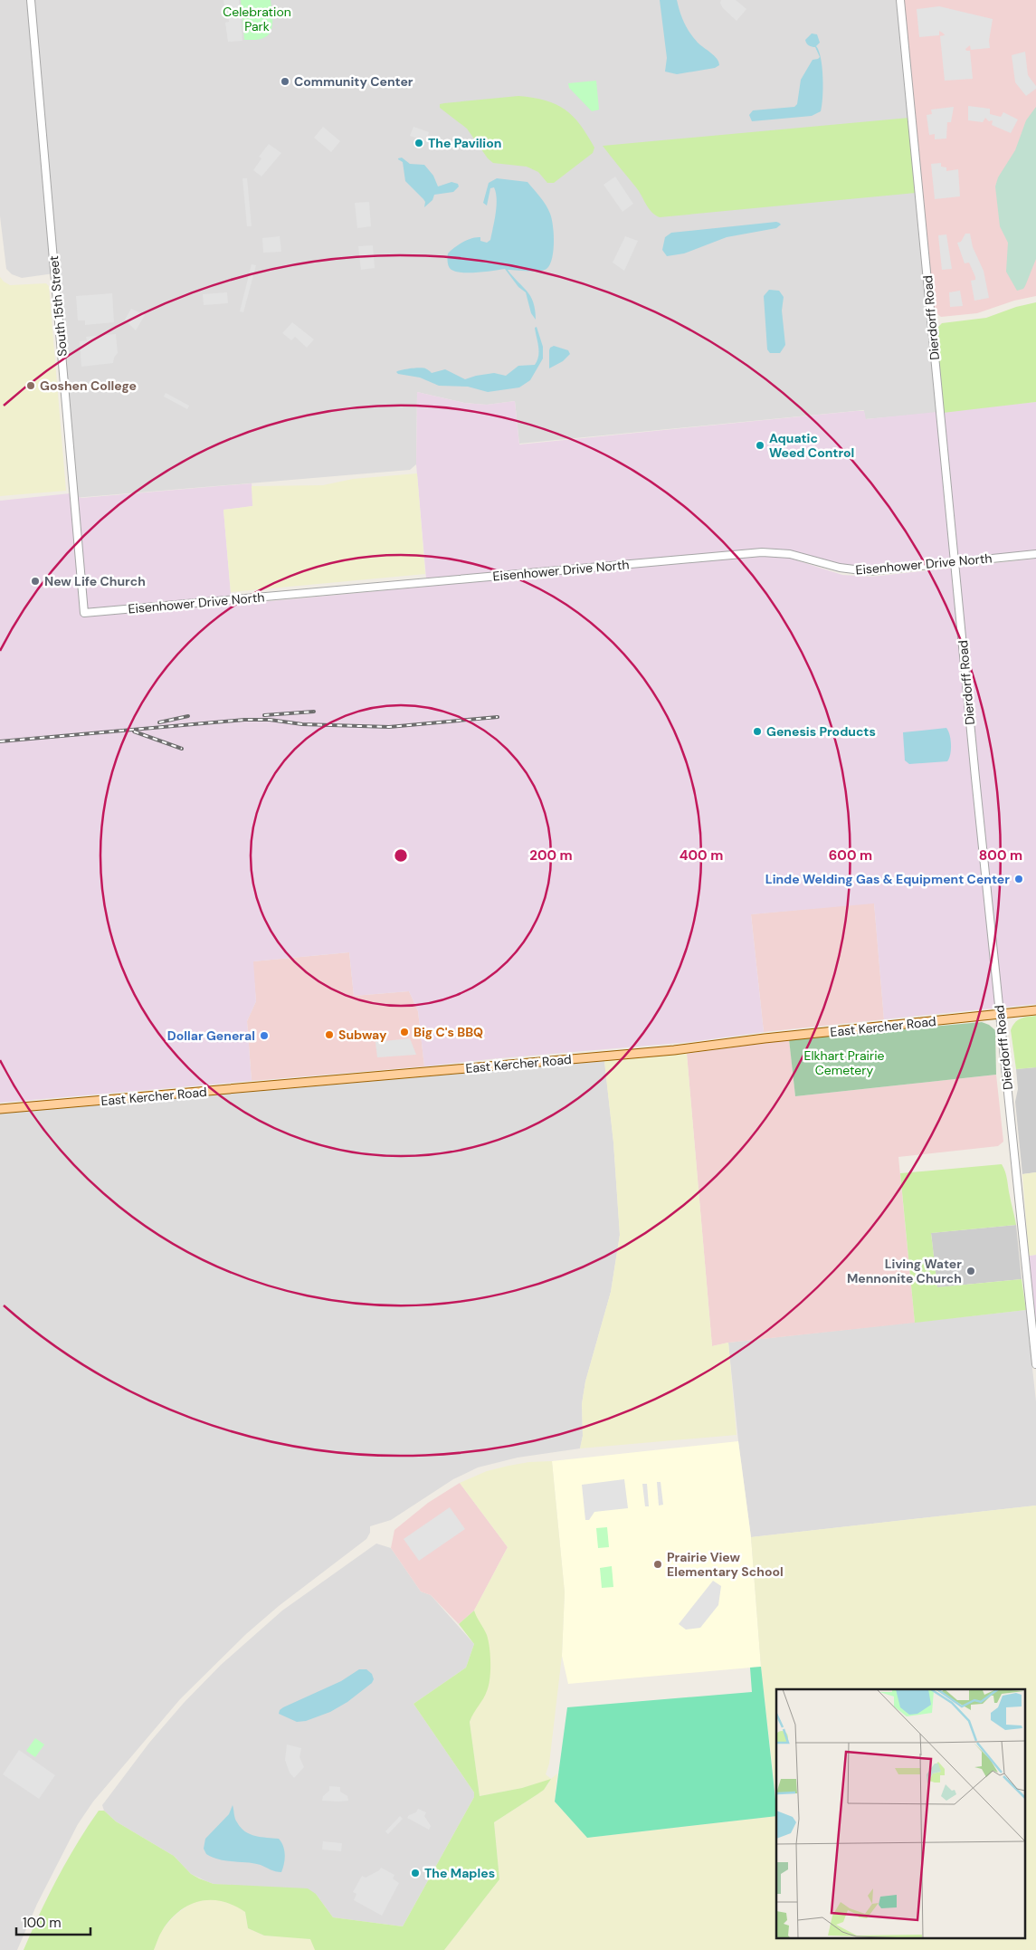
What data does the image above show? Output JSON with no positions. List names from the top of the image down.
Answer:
{
  "streets": {
    "main road": ["East Kercher Road"],
    "street": ["South 15th Street", "Dierdorff Road", "Eisenhower Drive North"]
  },
  "crossings": [
    ["South 15th Street", "Eisenhower Drive North"],
    ["Dierdorff Road", "Eisenhower Drive North"],
    ["Dierdorff Road", "East Kercher Road"]
  ],
  "parks": ["Celebration Park", "Elkhart Prairie Cemetery"],
  "places": [
    "Community Center",
    "The Pavilion",
    "Goshen College",
    "Aquatic Weed Control",
    "New Life Church",
    "Genesis Products",
    "Linde Welding Gas & Equipment Center",
    "Big C's BBQ",
    "Subway",
    "Dollar General",
    "Living Water Mennonite Church",
    "Prairie View Elementary School",
    "The Maples"
  ],
  "scale_bar": "100 m",
  "rings": [
    "200 m",
    "400 m",
    "600 m",
    "800 m"
  ]
}
